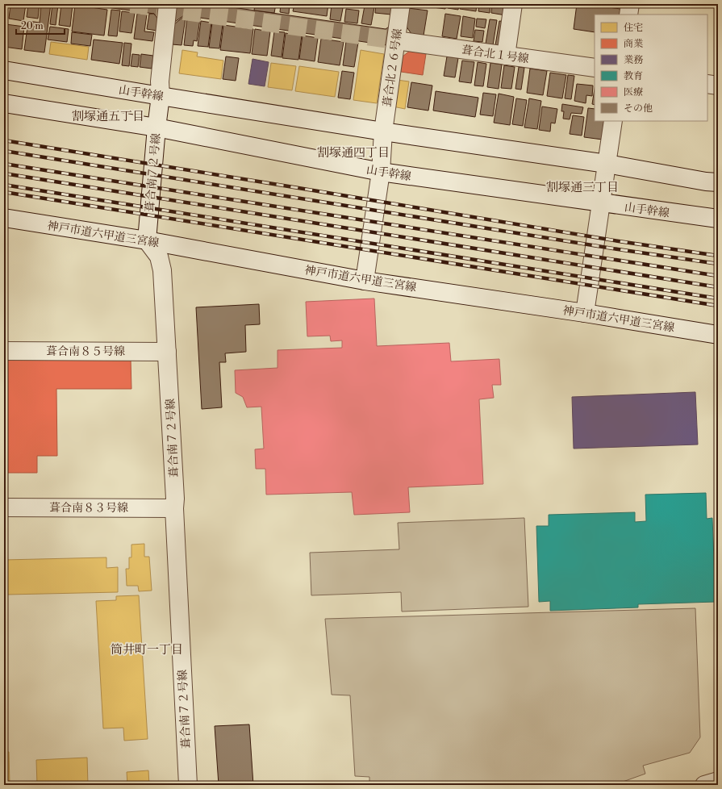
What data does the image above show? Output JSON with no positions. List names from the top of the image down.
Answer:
{
  "streets": {
    "street": [
      "葺合北１号線",
      "葺合北２６号線",
      "山手幹線",
      "葺合南７２号線",
      "神戸市道六甲道三宮線",
      "葺合南８５号線",
      "葺合南８３号線"
    ]
  },
  "crossings": [
    ["葺合北１号線", "葺合北２６号線"],
    ["葺合北２６号線", "山手幹線"],
    ["葺合北２６号線", "神戸市道六甲道三宮線"],
    ["山手幹線", "葺合南７２号線"],
    ["葺合南７２号線", "神戸市道六甲道三宮線"],
    ["葺合南７２号線", "葺合南８５号線"],
    ["葺合南７２号線", "葺合南８３号線"]
  ],
  "districts": [
    "割塚通五丁目",
    "割塚通四丁目",
    "割塚通三丁目",
    "筒井町一丁目"
  ],
  "legend": [
    "住宅",
    "商業",
    "業務",
    "教育",
    "医療",
    "その他"
  ],
  "scale_bar": "20 m"
}
